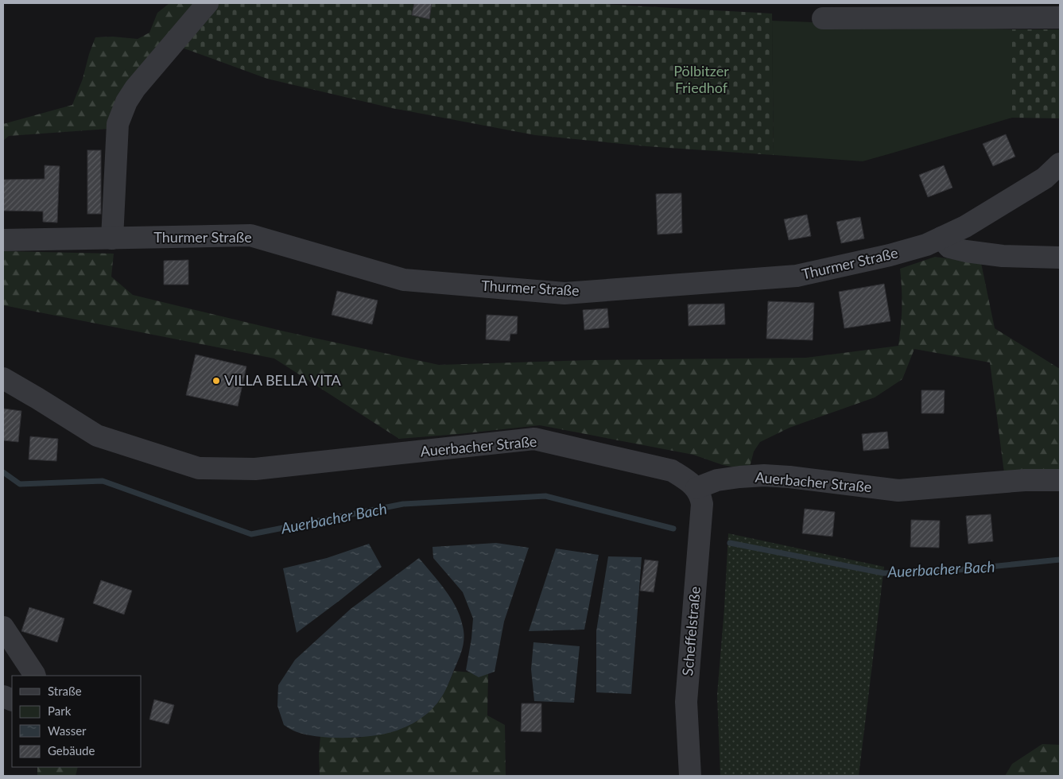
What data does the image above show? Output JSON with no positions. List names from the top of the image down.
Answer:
{
  "streets": {
    "street": ["Thurmer Straße", "Auerbacher Straße", "Scheffelstraße"]
  },
  "crossings": [
    ["Auerbacher Straße", "Scheffelstraße"]
  ],
  "water": ["Auerbacher Bach"],
  "parks": ["Pölbitzer Friedhof"],
  "places": ["VILLA BELLA VITA"],
  "legend": [
    "Straße",
    "Park",
    "Wasser",
    "Gebäude"
  ]
}
